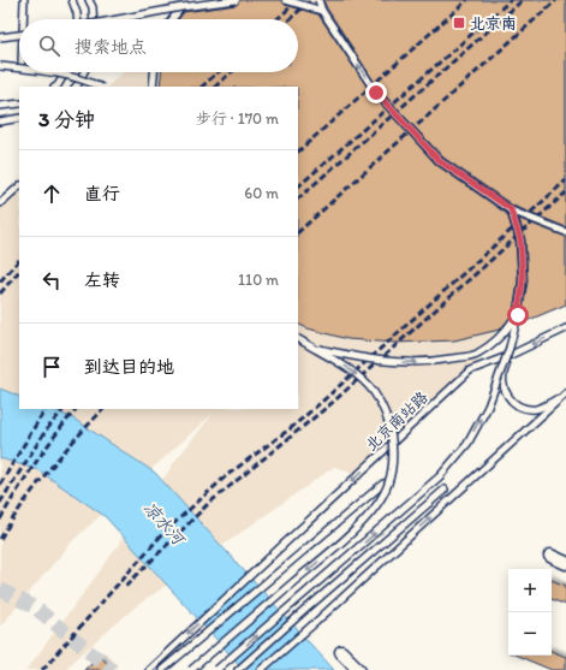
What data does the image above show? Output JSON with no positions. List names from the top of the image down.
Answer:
{
  "streets": {
    "lane": ["北京南站路"]
  },
  "water": ["凉水河"],
  "places": {
    "transit": ["北京南"]
  },
  "page": {
    "search": "搜索地点",
    "heading": ["3 分钟", "步行 · 170 m"],
    "list": [
      ["直行", "60 m"],
      ["左转", "110 m"],
      "到达目的地"
    ],
    "map_buttons": ["+", "−"]
  }
}
